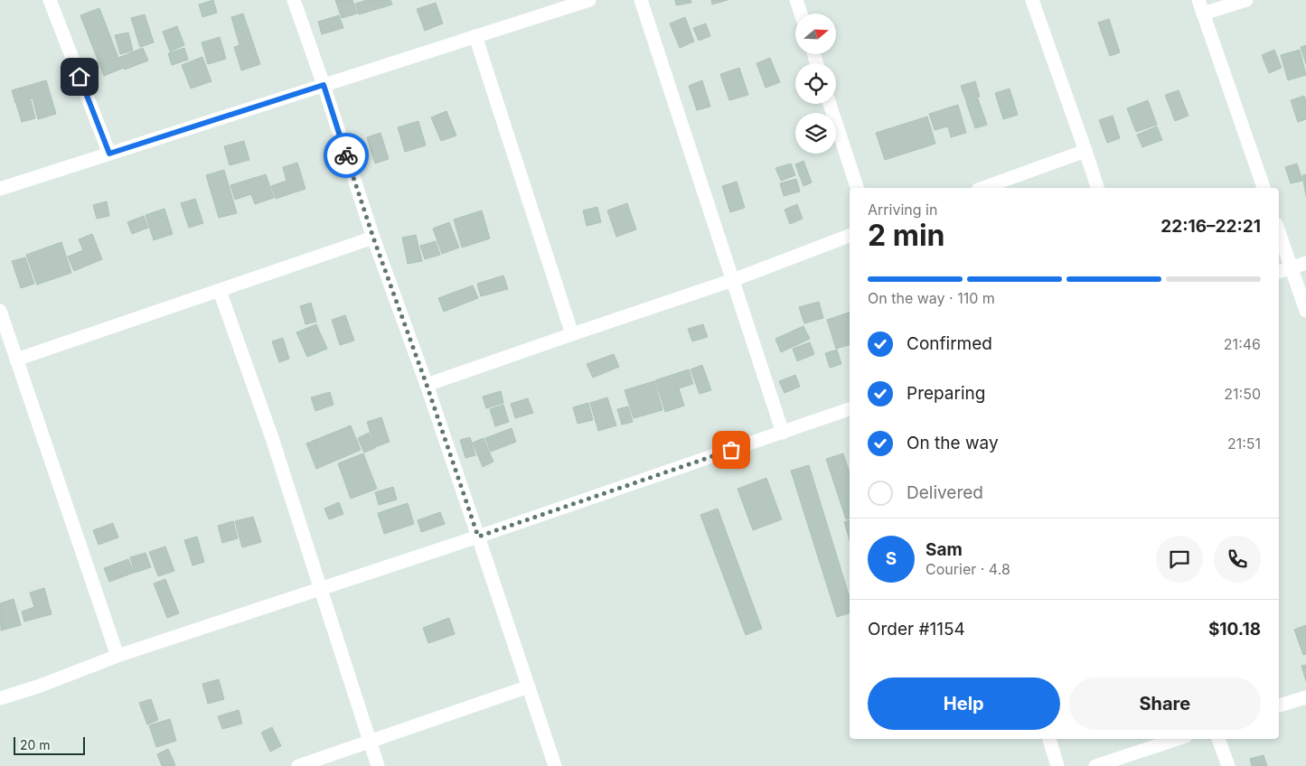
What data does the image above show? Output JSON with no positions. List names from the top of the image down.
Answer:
{
  "scale_bar": "20 m",
  "north": "right",
  "page": {
    "heading": ["2 min", "Arriving in", "22:16–22:21"],
    "panel": [
      "Sam",
      "Courier · 4.8",
      "Order #1154",
      "$10.18"
    ],
    "bar": "On the way · 110 m",
    "list": [
      ["Confirmed", "21:46"],
      ["Preparing", "21:50"],
      ["On the way", "21:51"],
      "Delivered"
    ],
    "round": "S",
    "buttons": ["Help", "Share"],
    "scale": "20 m"
  }
}
